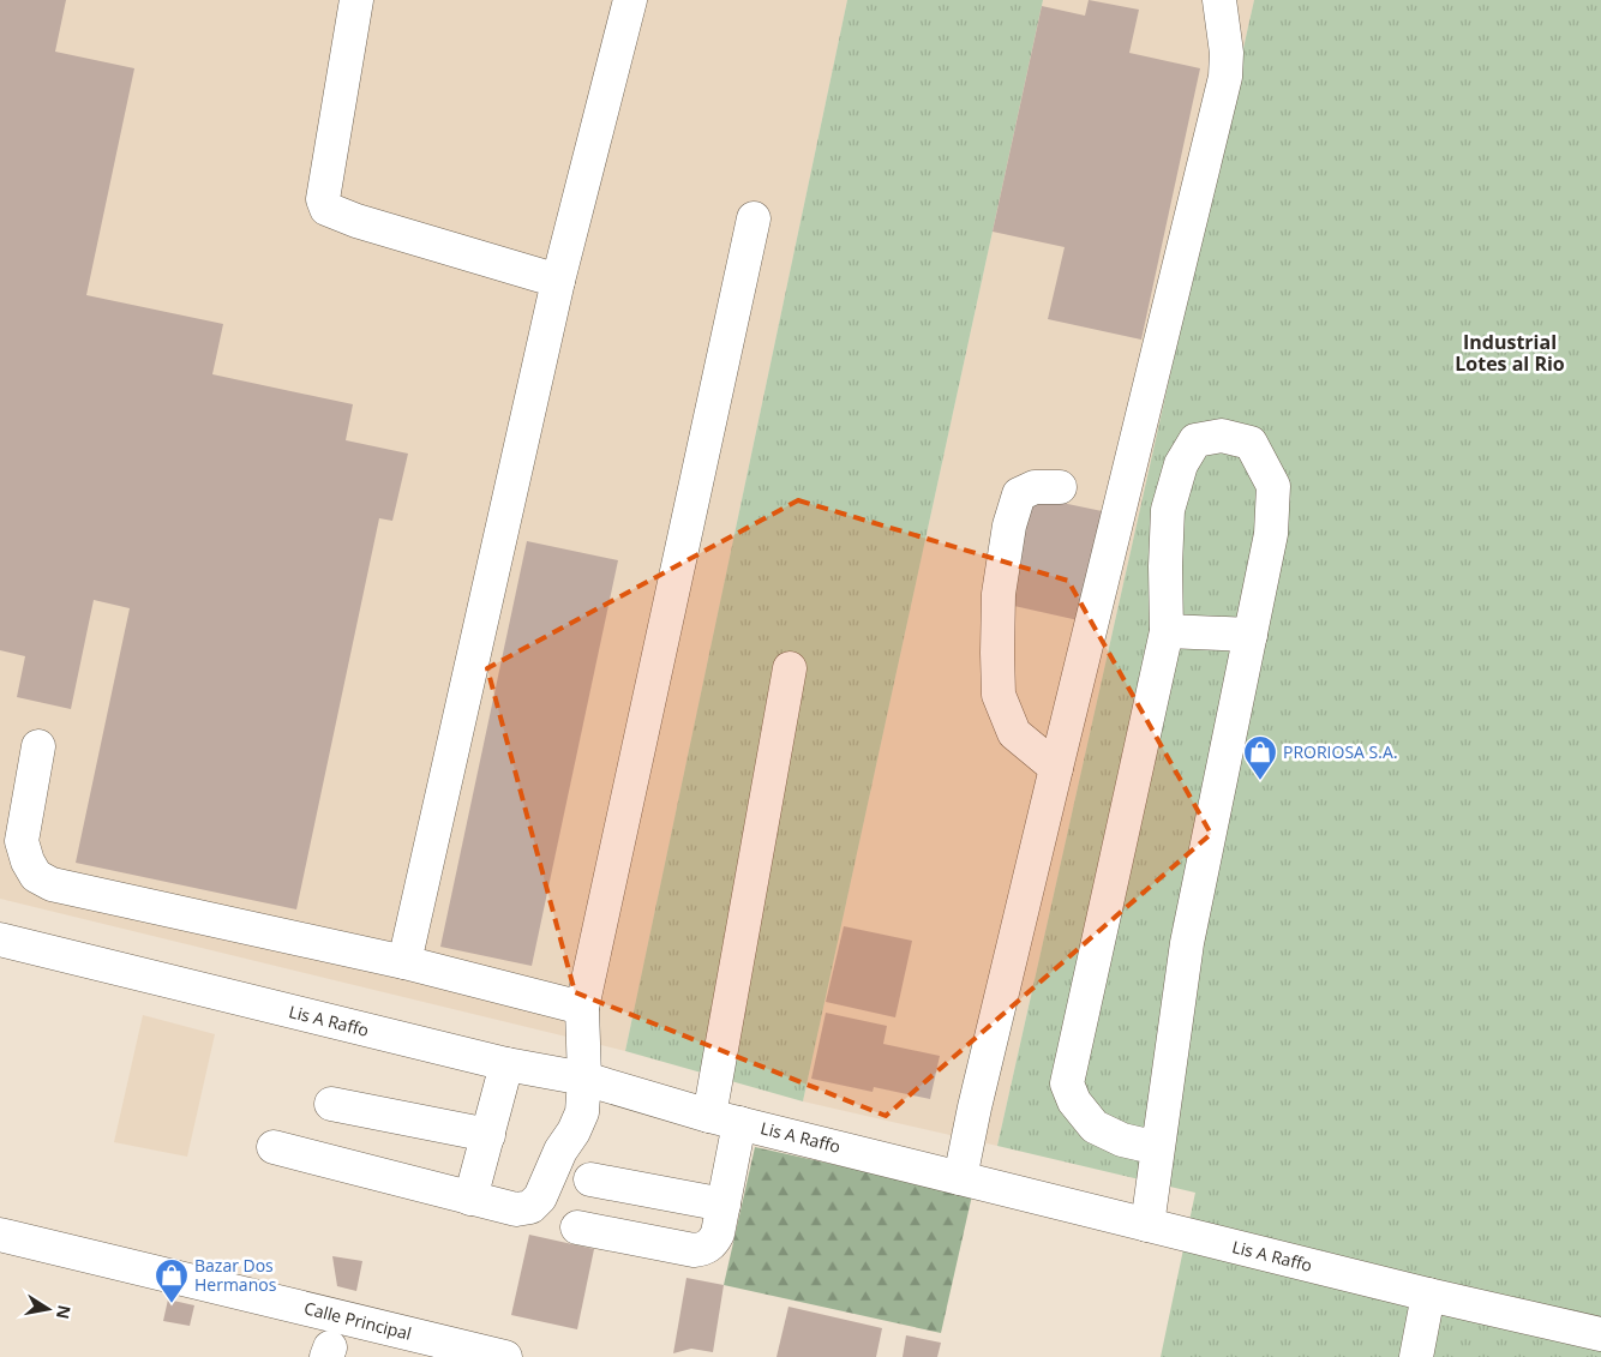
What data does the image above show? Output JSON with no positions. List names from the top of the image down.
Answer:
{
  "streets": {
    "street": ["Lis A Raffo", "Calle Principal"]
  },
  "districts": ["Industrial Lotes al Rio"],
  "places": {
    "shop": ["PRORIOSA S.A.", "Bazar Dos Hermanos"]
  },
  "north": "right"
}
